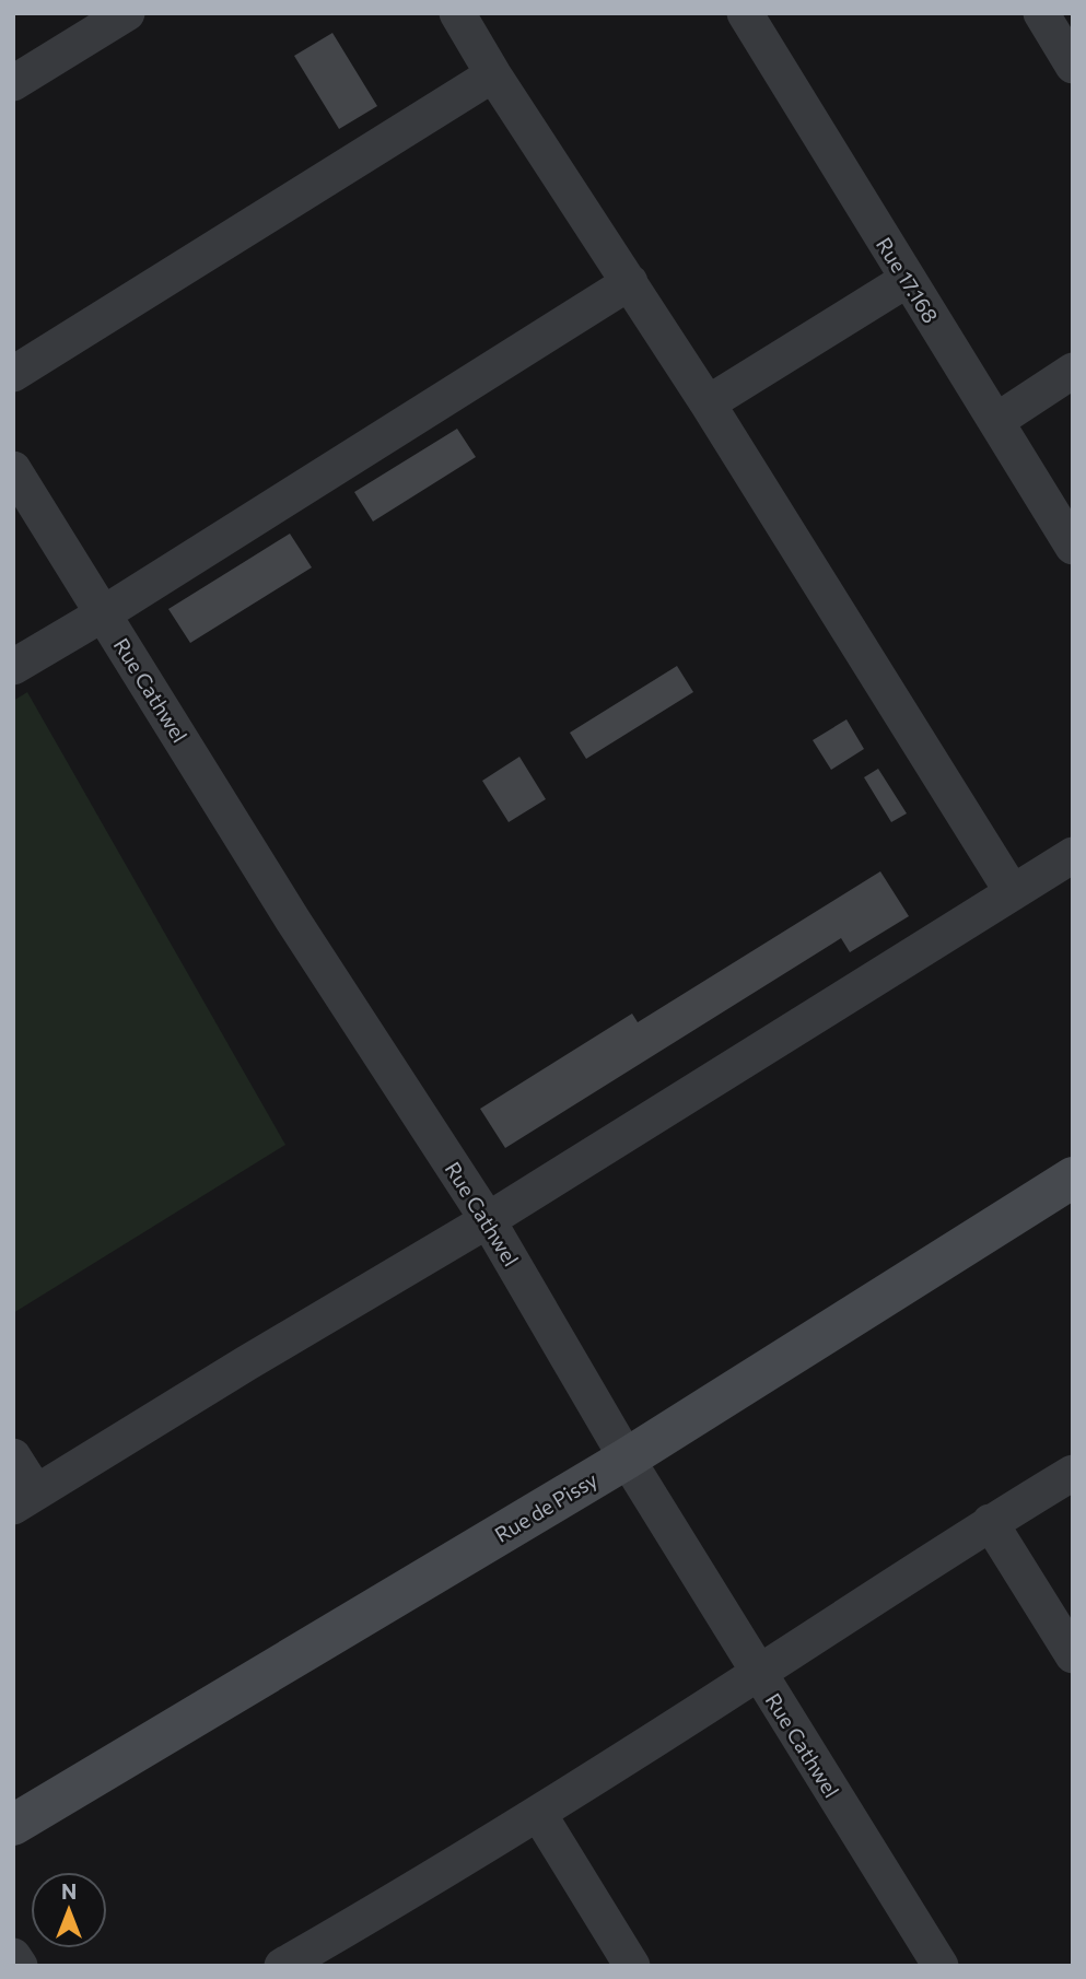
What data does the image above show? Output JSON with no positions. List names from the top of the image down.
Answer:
{
  "streets": {
    "street": ["Rue 17.168", "Rue Cathwel", "Rue de Pissy"]
  },
  "crossings": [
    ["Rue Cathwel", "Rue de Pissy"]
  ],
  "north": "top"
}
